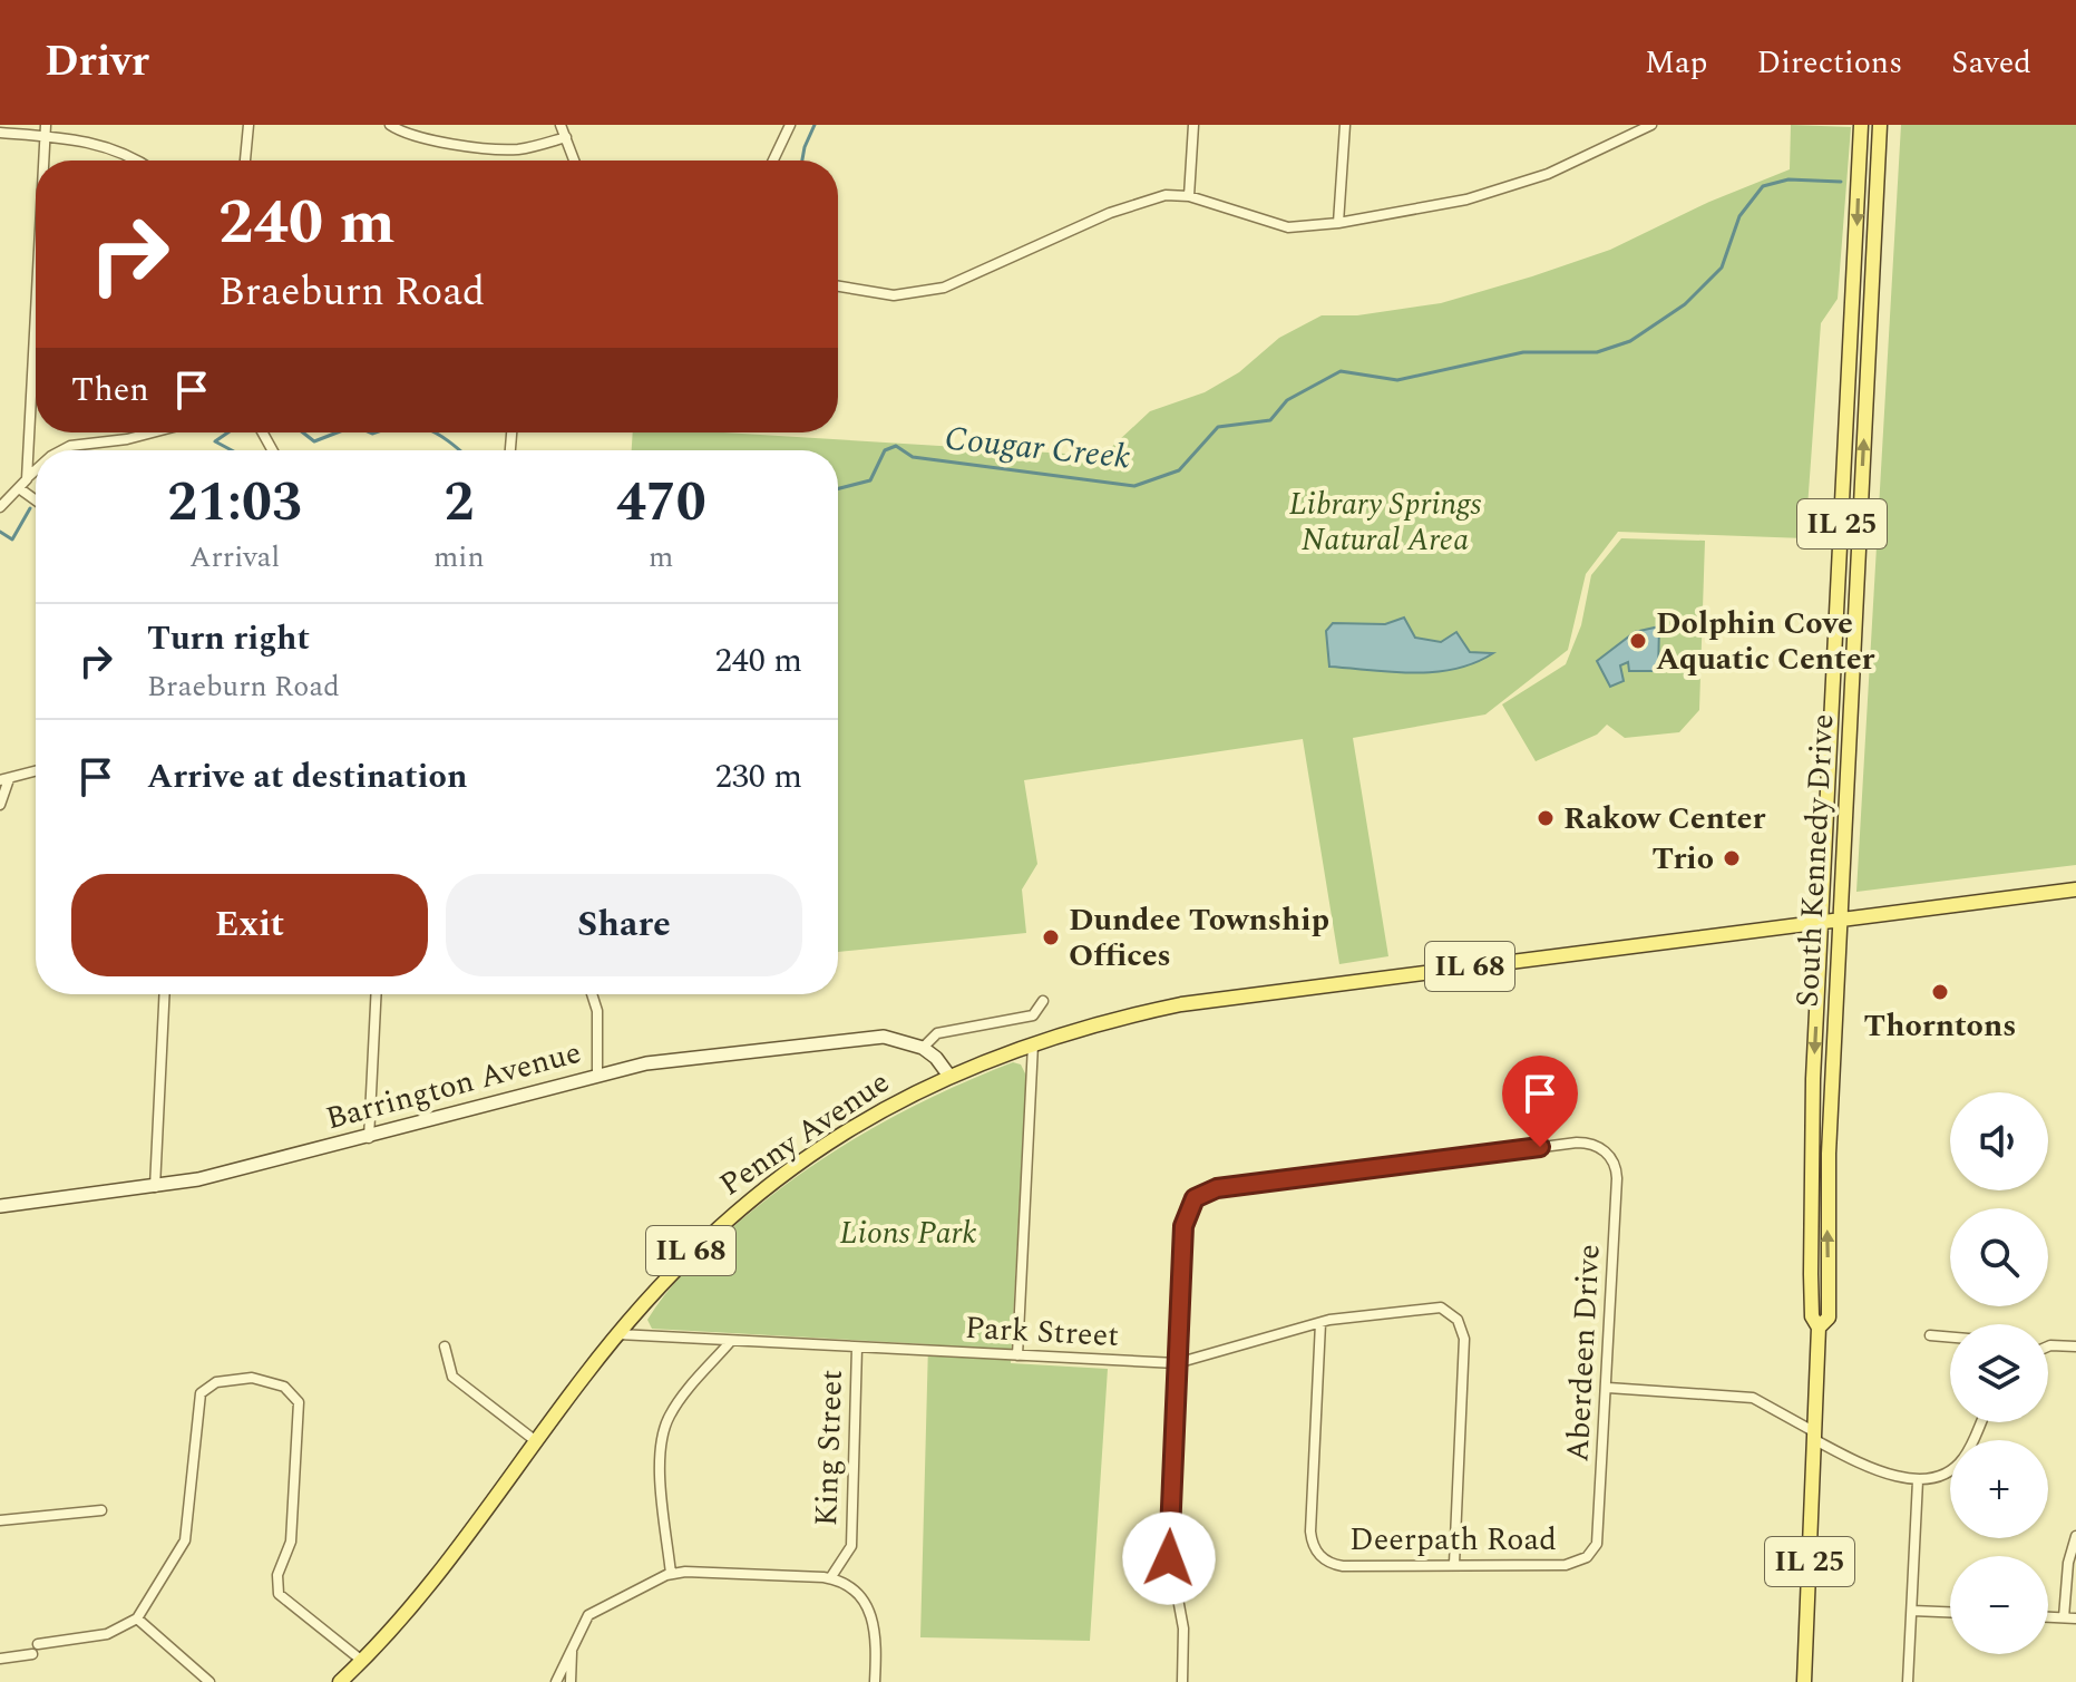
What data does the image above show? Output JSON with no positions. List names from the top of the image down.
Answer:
{
  "streets": {
    "main road": [
      "IL 25",
      "South Kennedy Drive",
      "IL 68",
      "Penny Avenue"
    ],
    "street": [
      "Barrington Avenue",
      "Park Street",
      "Aberdeen Drive",
      "King Street",
      "Deerpath Road"
    ]
  },
  "crossings": [
    ["South Kennedy Drive", "IL 68"],
    ["South Kennedy Drive", "Penny Avenue"],
    ["IL 68", "Penny Avenue"],
    ["Penny Avenue", "Park Street"],
    ["Park Street", "Aberdeen Drive"],
    ["Park Street", "King Street"],
    ["Park Street", "Deerpath Road"],
    ["Aberdeen Drive", "Deerpath Road"]
  ],
  "water": ["Cougar Creek"],
  "parks": ["Library Springs Natural Area", "Lions Park"],
  "places": [
    "Dolphin Cove Aquatic Center",
    "Rakow Center",
    "Trio",
    "Dundee Township Offices",
    "Thorntons"
  ],
  "page": {
    "header": "Drivr",
    "nav": ["Map", "Directions", "Saved"],
    "turn": ["240 m", "Braeburn Road"],
    "then": "Then",
    "eta": [
      "21:03",
      "Arrival",
      "2",
      "min",
      "470",
      "m"
    ],
    "list": [
      {
        "name": "Turn right",
        "note": "Braeburn Road",
        "value": "240 m"
      },
      {
        "name": "Arrive at destination",
        "value": "230 m"
      }
    ],
    "buttons": ["Exit", "Share"],
    "map_buttons": ["+", "−"]
  }
}
